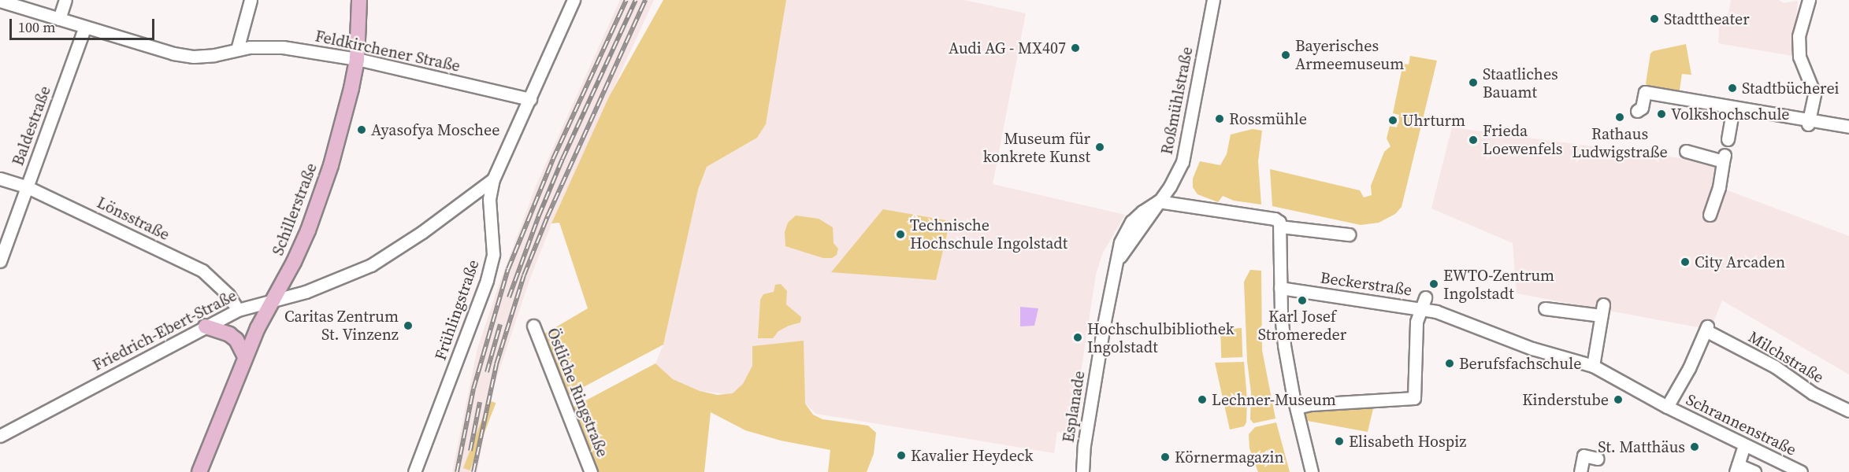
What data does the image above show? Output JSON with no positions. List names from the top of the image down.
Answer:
{
  "streets": {
    "main road": ["Schillerstraße"],
    "street": [
      "Feldkirchener Straße",
      "Roßmühlstraße",
      "Baldestraße",
      "Lönsstraße",
      "Beckerstraße",
      "Frühlingstraße",
      "Friedrich-Ebert-Straße",
      "Milchstraße",
      "Östliche Ringstraße",
      "Esplanade",
      "Schrannenstraße"
    ]
  },
  "crossings": [
    ["Feldkirchener Straße", "Baldestraße"],
    ["Feldkirchener Straße", "Schillerstraße"],
    ["Feldkirchener Straße", "Frühlingstraße"],
    ["Roßmühlstraße", "Esplanade"],
    ["Baldestraße", "Lönsstraße"],
    ["Schillerstraße", "Friedrich-Ebert-Straße"],
    ["Lönsstraße", "Friedrich-Ebert-Straße"],
    ["Beckerstraße", "Schrannenstraße"],
    ["Frühlingstraße", "Friedrich-Ebert-Straße"],
    ["Milchstraße", "Schrannenstraße"]
  ],
  "places": [
    "Stadttheater",
    "Audi AG - MX407",
    "Bayerisches Armeemuseum",
    "Staatliches Bauamt",
    "Stadtbücherei",
    "Volkshochschule",
    "Rathaus Ludwigstraße",
    "Rossmühle",
    "Uhrturm",
    "Ayasofya Moschee",
    "Frieda Loewenfels",
    "Museum für konkrete Kunst",
    "Technische Hochschule Ingolstadt",
    "City Arcaden",
    "EWTO-Zentrum Ingolstadt",
    "Karl Josef Stromereder",
    "Caritas Zentrum St. Vinzenz",
    "Hochschulbibliothek Ingolstadt",
    "Berufsfachschule",
    "Lechner-Museum",
    "Kinderstube",
    "Elisabeth Hospiz",
    "St. Matthäus",
    "Kavalier Heydeck",
    "Körnermagazin"
  ],
  "scale_bar": "100 m"
}
